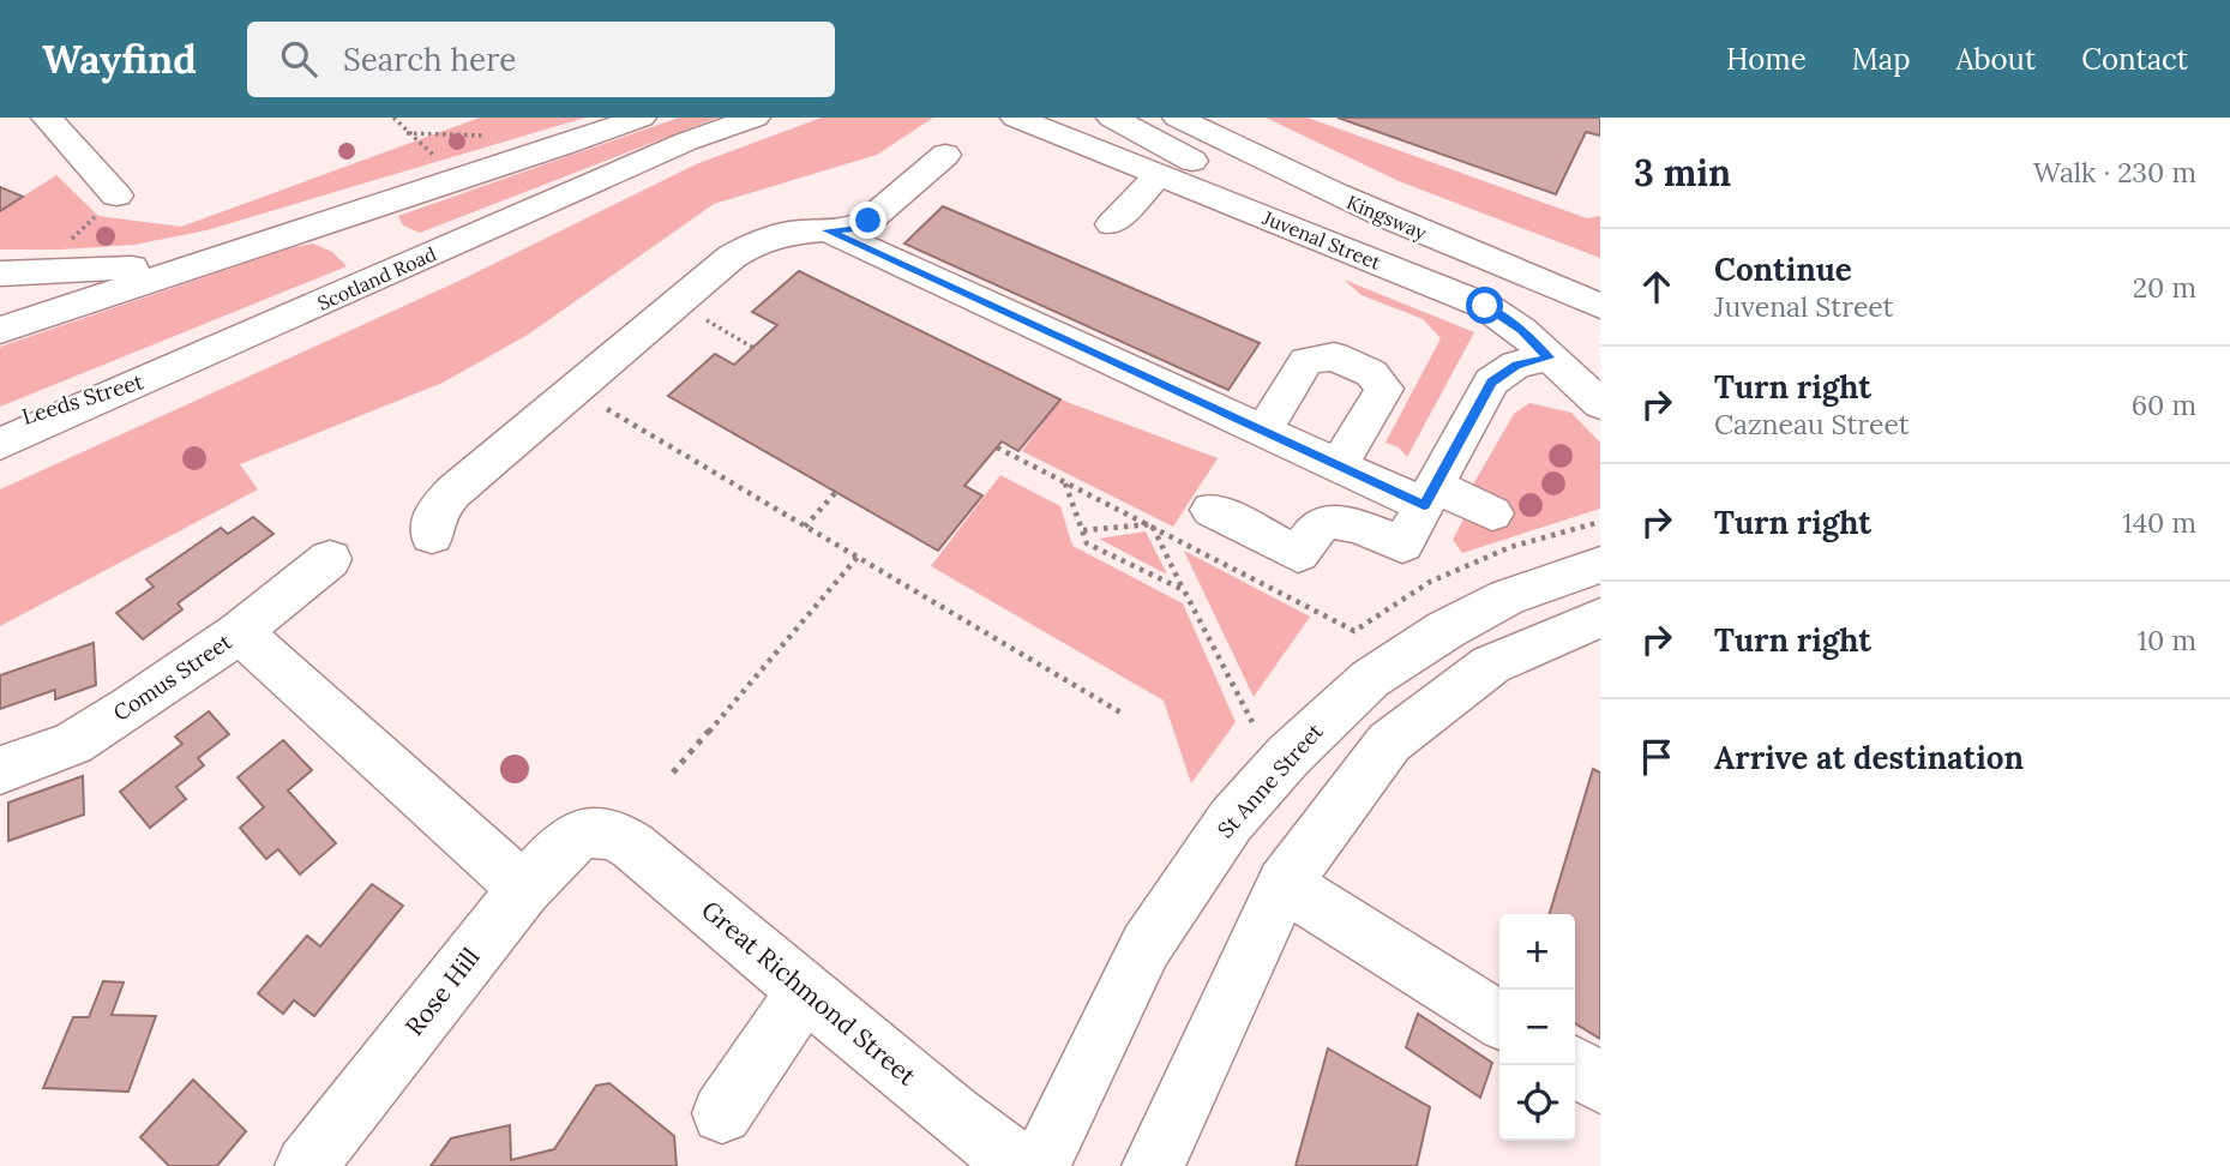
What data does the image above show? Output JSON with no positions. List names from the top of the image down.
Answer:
{
  "streets": {
    "main road": [
      "Kingsway",
      "Juvenal Street",
      "Scotland Road",
      "Leeds Street",
      "Comus Street",
      "St Anne Street",
      "Rose Hill",
      "Great Richmond Street"
    ]
  },
  "crossings": [
    ["Scotland Road", "Leeds Street"],
    ["Rose Hill", "Great Richmond Street"]
  ],
  "page": {
    "header": "Wayfind",
    "search": "Search here",
    "nav": [
      "Home",
      "Map",
      "About",
      "Contact"
    ],
    "heading": ["3 min", "Walk · 230 m"],
    "list": [
      ["Continue", "Juvenal Street", "20 m"],
      ["Turn right", "Cazneau Street", "60 m"],
      ["Turn right", "140 m"],
      ["Turn right", "10 m"],
      "Arrive at destination"
    ],
    "map_buttons": ["+", "−"]
  }
}
